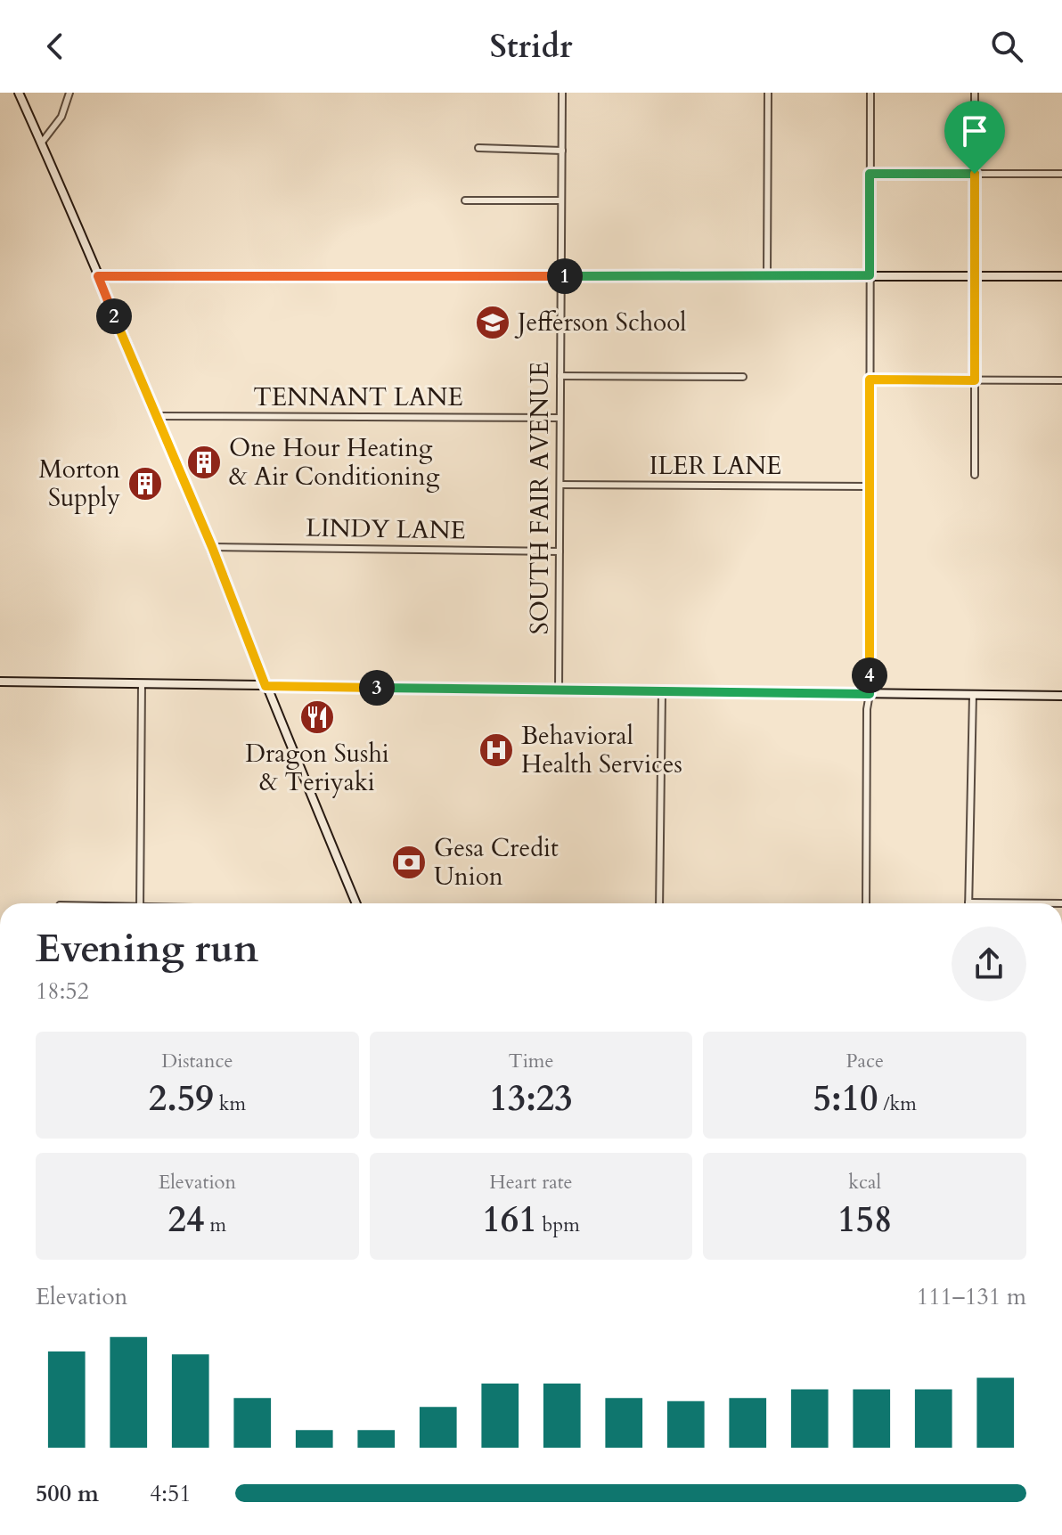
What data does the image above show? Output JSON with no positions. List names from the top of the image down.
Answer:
{
  "streets": {
    "street": [
      "TENNANT LANE",
      "ILER LANE",
      "SOUTH FAIR AVENUE",
      "LINDY LANE"
    ]
  },
  "crossings": [
    ["TENNANT LANE", "SOUTH FAIR AVENUE"],
    ["ILER LANE", "SOUTH FAIR AVENUE"],
    ["SOUTH FAIR AVENUE", "LINDY LANE"]
  ],
  "places": {
    "school or university": ["Jefferson School"],
    "building": ["One Hour Heating & Air Conditioning", "Morton Supply"],
    "restaurant": ["Dragon Sushi & Teriyaki"],
    "hospital": ["Behavioral Health Services"],
    "bank": ["Gesa Credit Union"]
  },
  "page": {
    "header": "Stridr",
    "pins": [
      "1",
      "2",
      "4",
      "3"
    ],
    "heading": ["Evening run", "18:52"],
    "stats": [
      ["Distance", "2.59 km"],
      ["Time", "13:23"],
      ["Pace", "5:10 /km"],
      ["Elevation", "24 m"],
      ["Heart rate", "161 bpm"],
      ["kcal", "158"]
    ],
    "chart": ["Elevation", "111–131 m"],
    "list": [
      {
        "name": "500 m",
        "note": "4:51"
      }
    ]
  }
}
